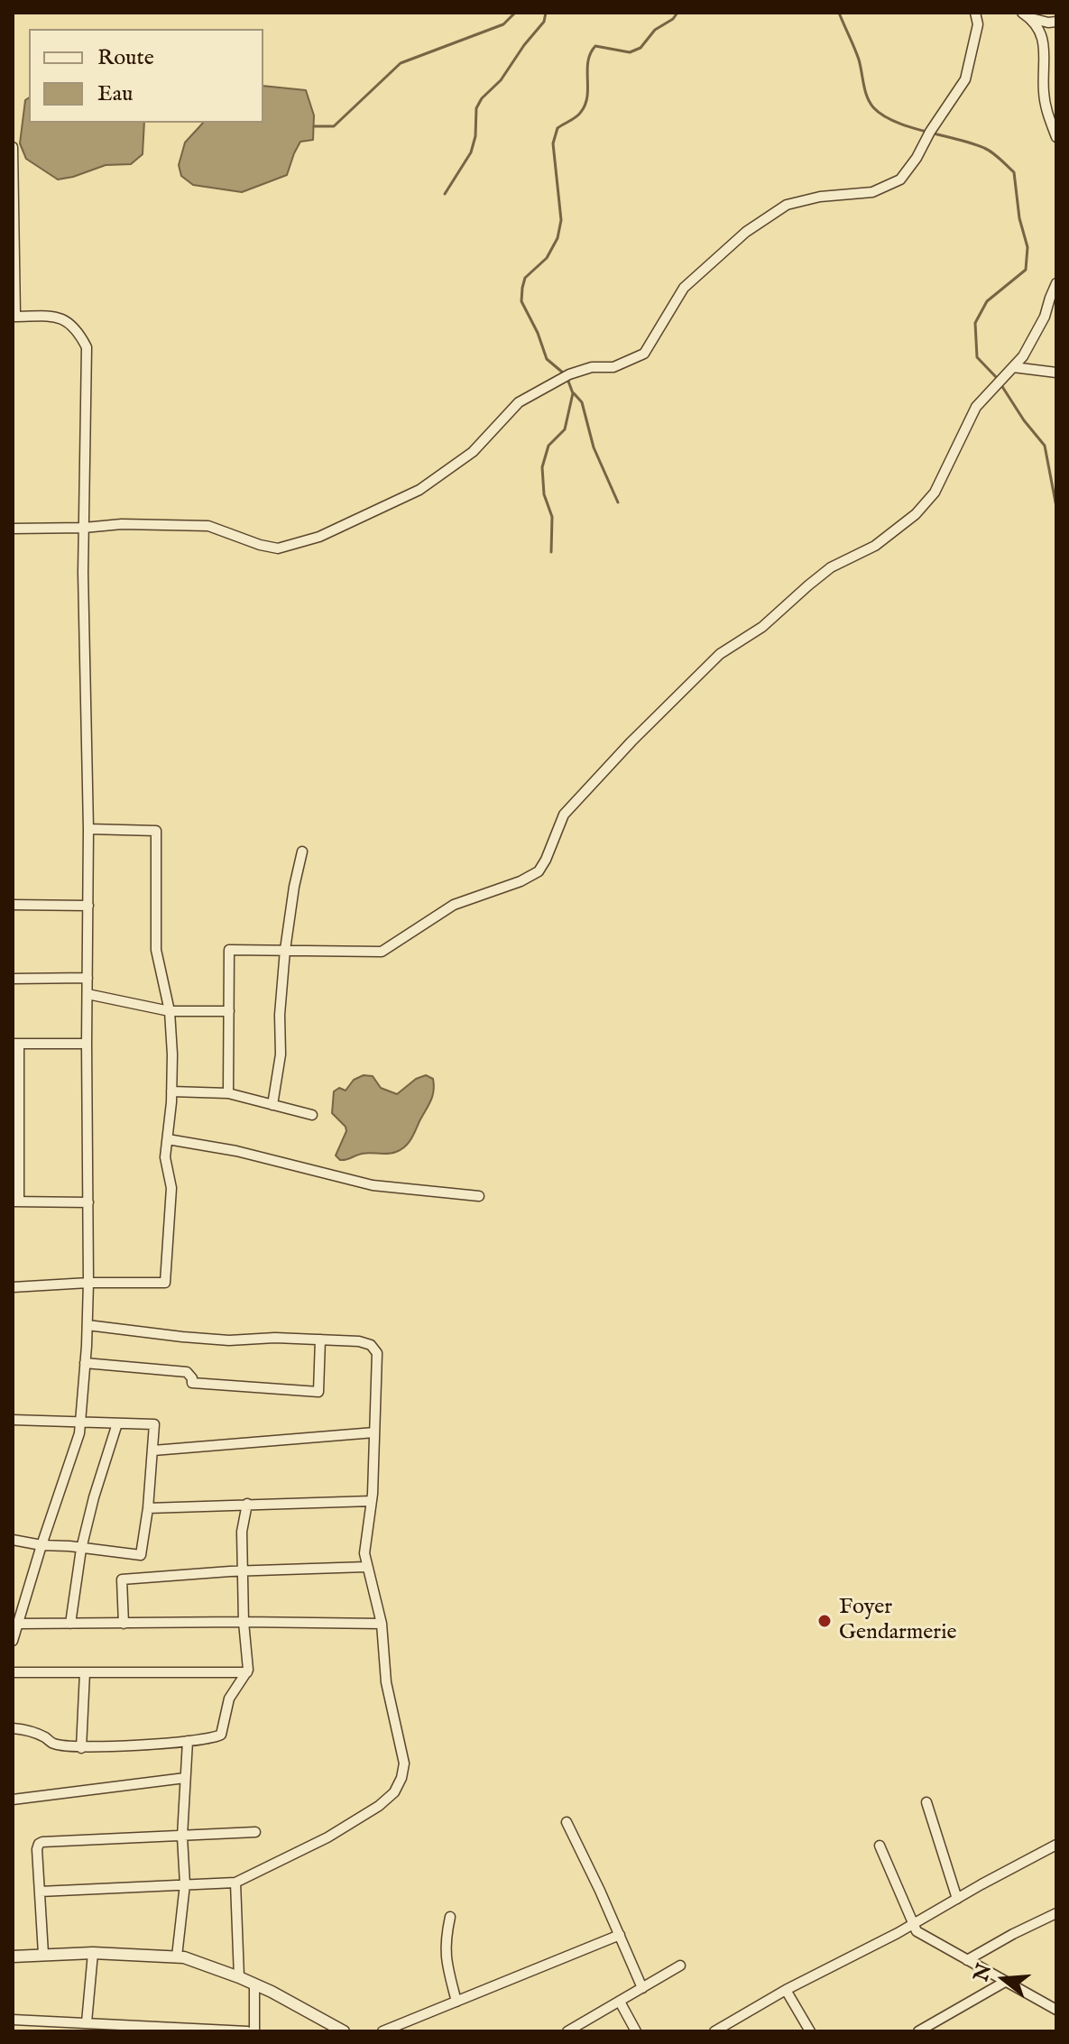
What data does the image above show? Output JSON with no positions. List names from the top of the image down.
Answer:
{
  "places": ["Foyer Gendarmerie"],
  "legend": ["Route", "Eau"],
  "north": "left"
}
